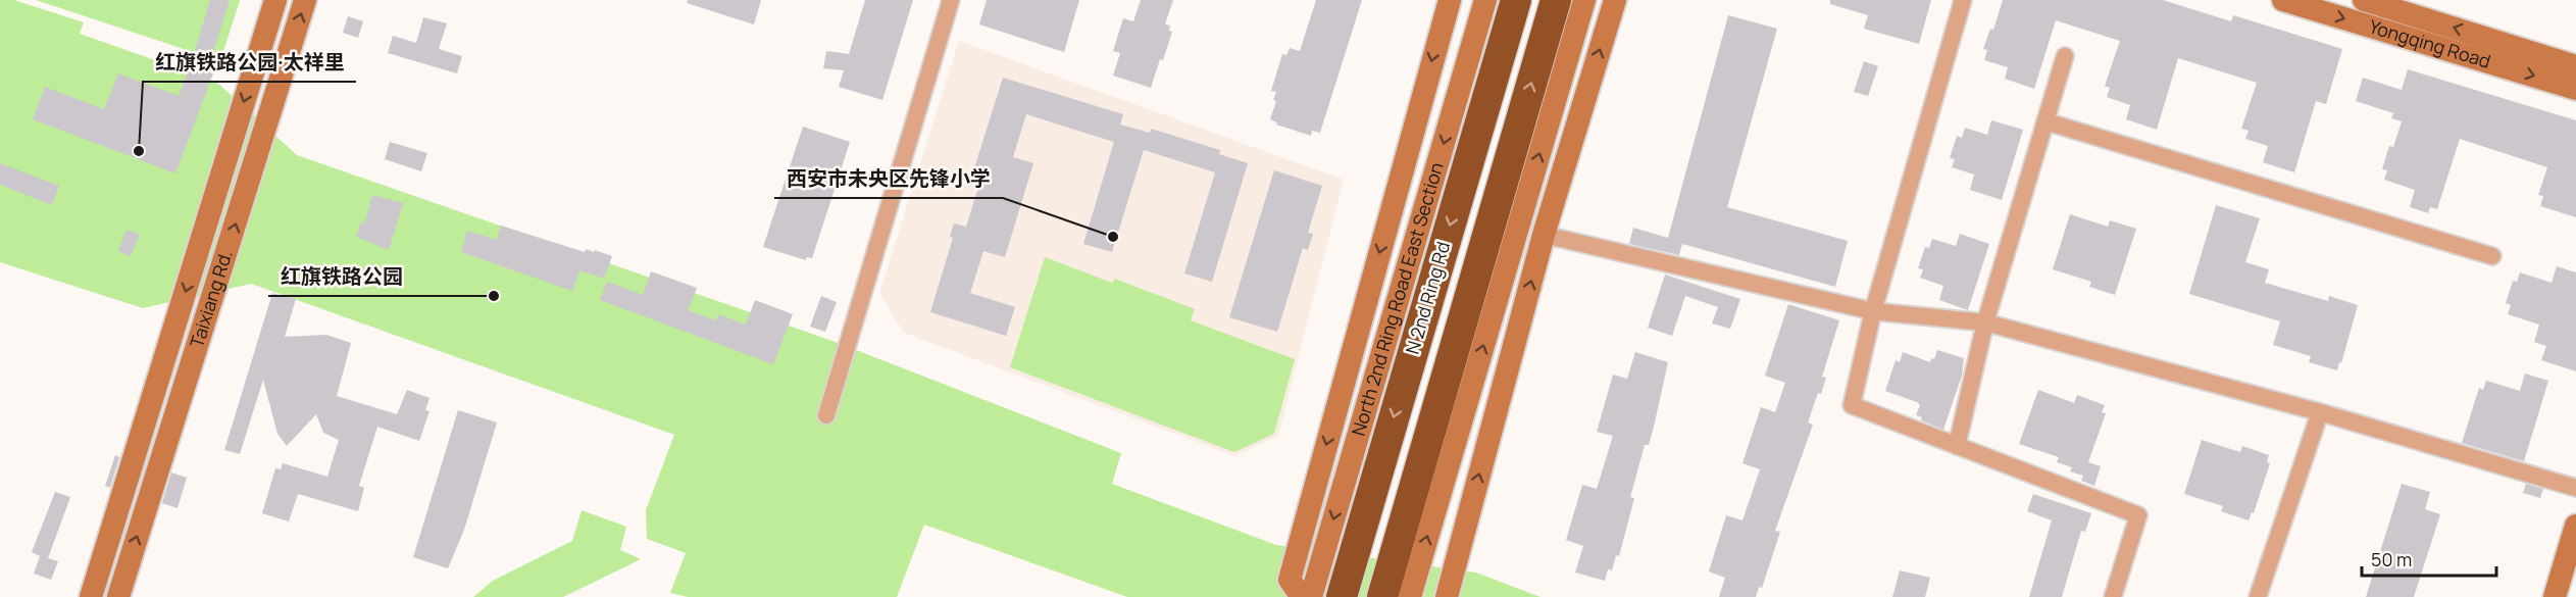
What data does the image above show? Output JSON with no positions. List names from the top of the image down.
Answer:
{
  "streets": {
    "highway": ["N 2nd Ring Rd"],
    "street": ["Yongqing Road", "North 2nd Ring Road East Section", "Taixiang Rd."]
  },
  "places": ["红旗铁路公园·太祥里", "西安市未央区先锋小学", "红旗铁路公园"],
  "scale_bar": "50 m"
}
